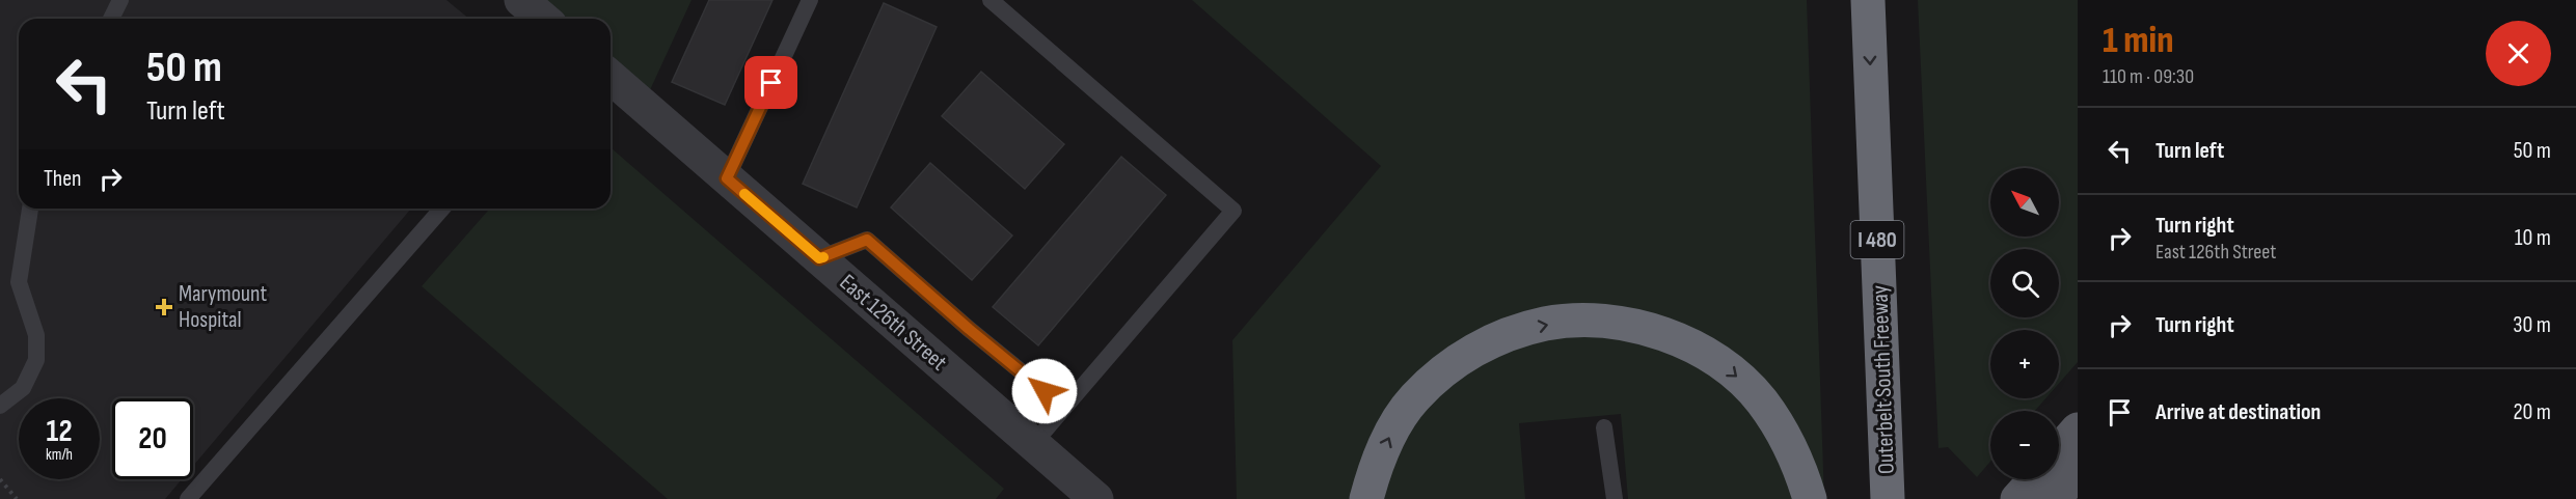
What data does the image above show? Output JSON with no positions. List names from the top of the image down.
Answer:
{
  "streets": {
    "highway": ["I 480", "Outerbelt South Freeway"],
    "street": ["East 126th Street"]
  },
  "one_way": ["Outerbelt South Freeway"],
  "places": {
    "health": ["Marymount Hospital"]
  },
  "north": "top left",
  "page": {
    "heading": ["1 min", "110 m · 09:30"],
    "turn": ["50 m", "Turn left"],
    "list": [
      {
        "name": "Turn left",
        "value": "50 m"
      },
      {
        "name": "Turn right",
        "note": "East 126th Street",
        "value": "10 m"
      },
      {
        "name": "Turn right",
        "value": "30 m"
      },
      {
        "name": "Arrive at destination",
        "value": "20 m"
      }
    ],
    "then": "Then",
    "map_buttons": ["+", "−"],
    "speed": "12 km/h",
    "limit": "20"
  }
}
